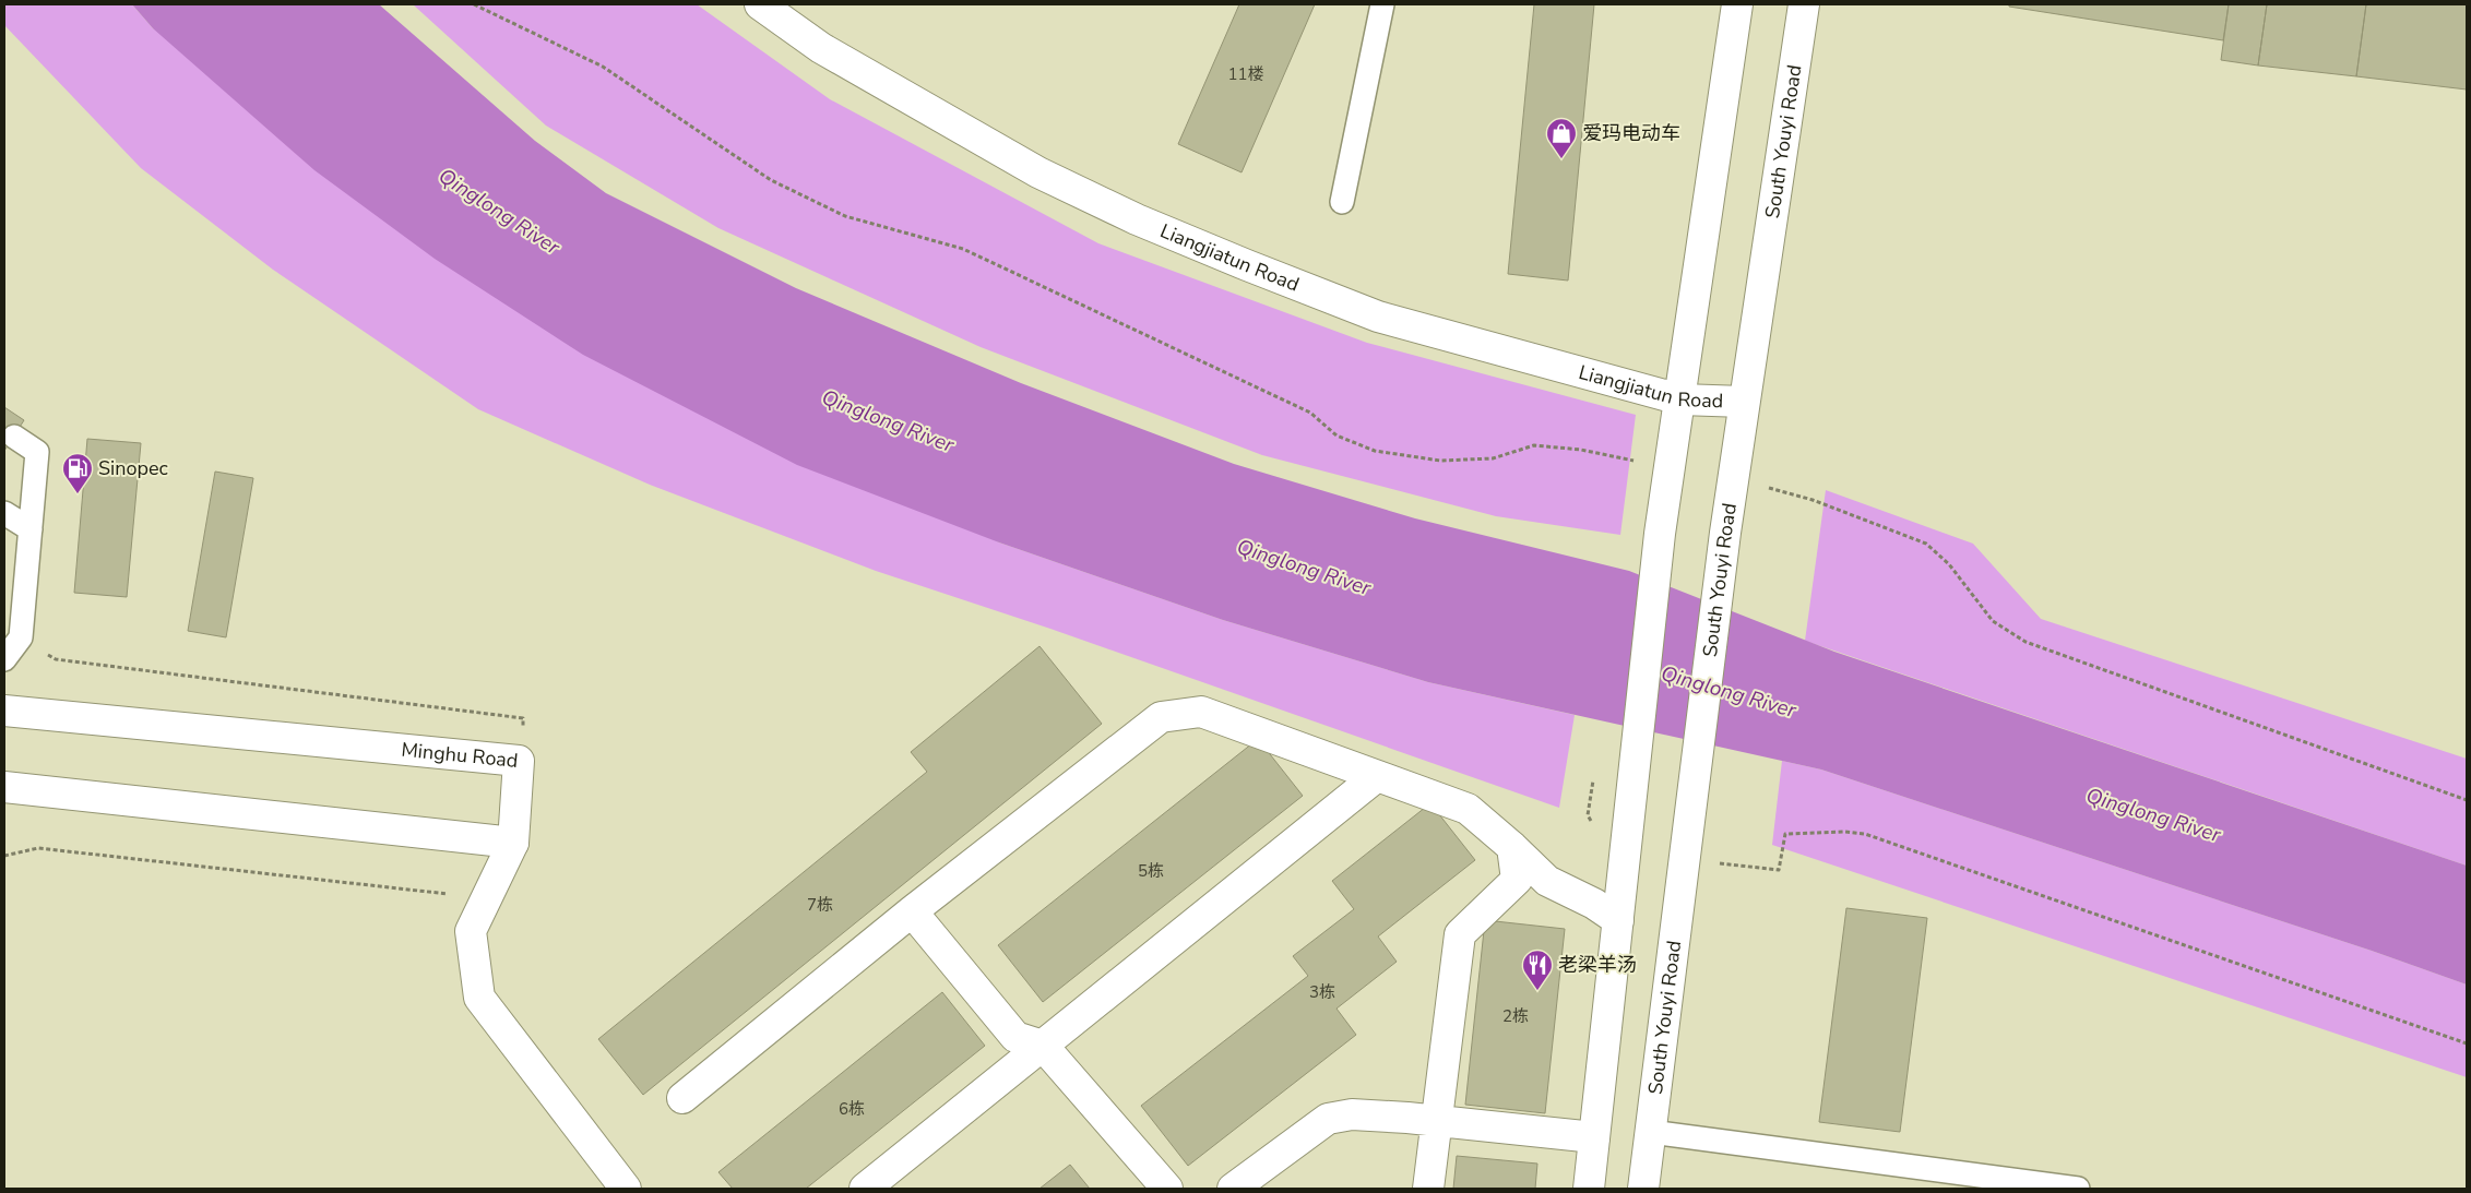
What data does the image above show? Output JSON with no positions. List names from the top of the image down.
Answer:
{
  "streets": {
    "street": ["South Youyi Road", "Liangjiatun Road", "Minghu Road"]
  },
  "crossings": [
    ["South Youyi Road", "Liangjiatun Road"]
  ],
  "water": ["Qinglong River"],
  "places": {
    "shop": ["爱玛电动车"],
    "fuel station": ["Sinopec"],
    "restaurant": ["老梁羊汤"]
  },
  "house_numbers": [
    "11楼",
    "5栋",
    "7栋",
    "3栋",
    "2栋",
    "6栋"
  ]
}
